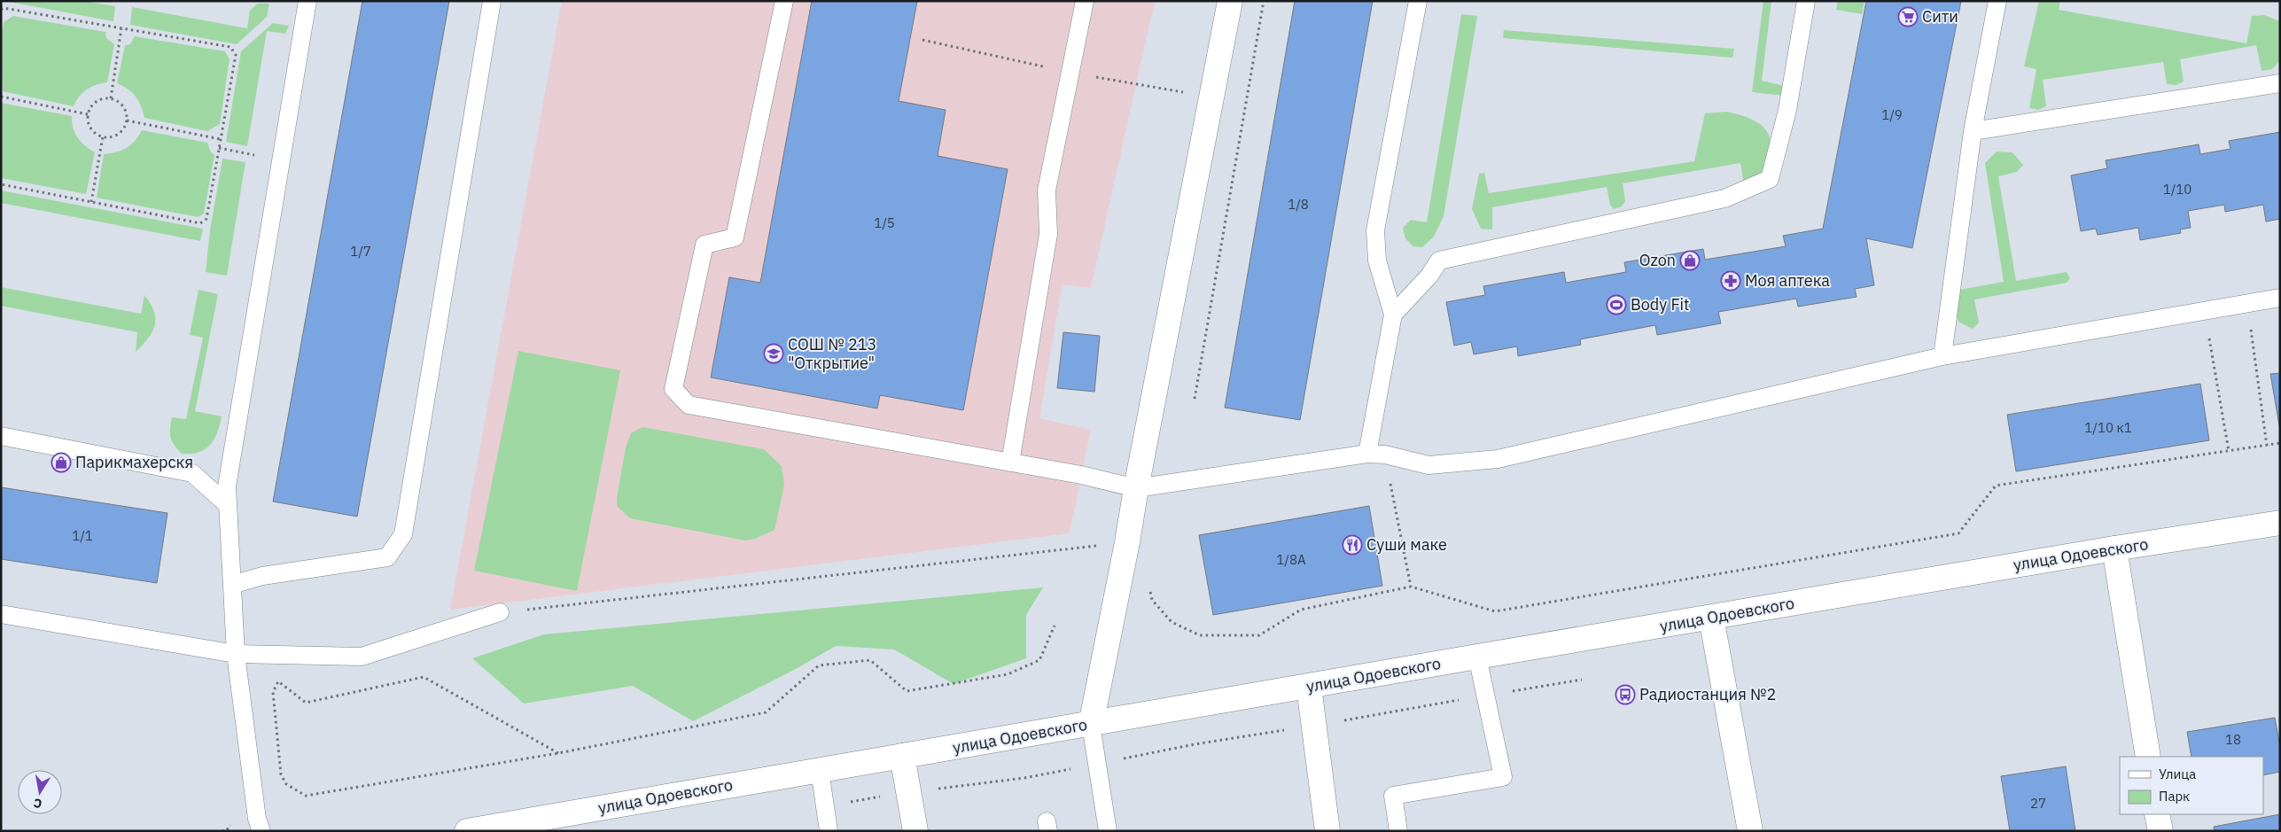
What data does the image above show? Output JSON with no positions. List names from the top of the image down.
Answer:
{
  "streets": {
    "street": ["улица Одоевского"]
  },
  "places": {
    "supermarket": ["Сити"],
    "shop": ["Ozon", "Парикмахерскя"],
    "pharmacy": ["Моя аптека"],
    "sports": ["Body Fit"],
    "school or university": ["СОШ № 213 \"Открытие\""],
    "restaurant": ["Суши маке"],
    "bus stop": ["Радиостанция №2"]
  },
  "house_numbers": [
    "1/9",
    "1/10",
    "1/8",
    "1/5",
    "1/7",
    "1/10 к1",
    "1/1",
    "1/8А",
    "18",
    "27"
  ],
  "legend": ["Улица", "Парк"],
  "north": "bottom"
}
